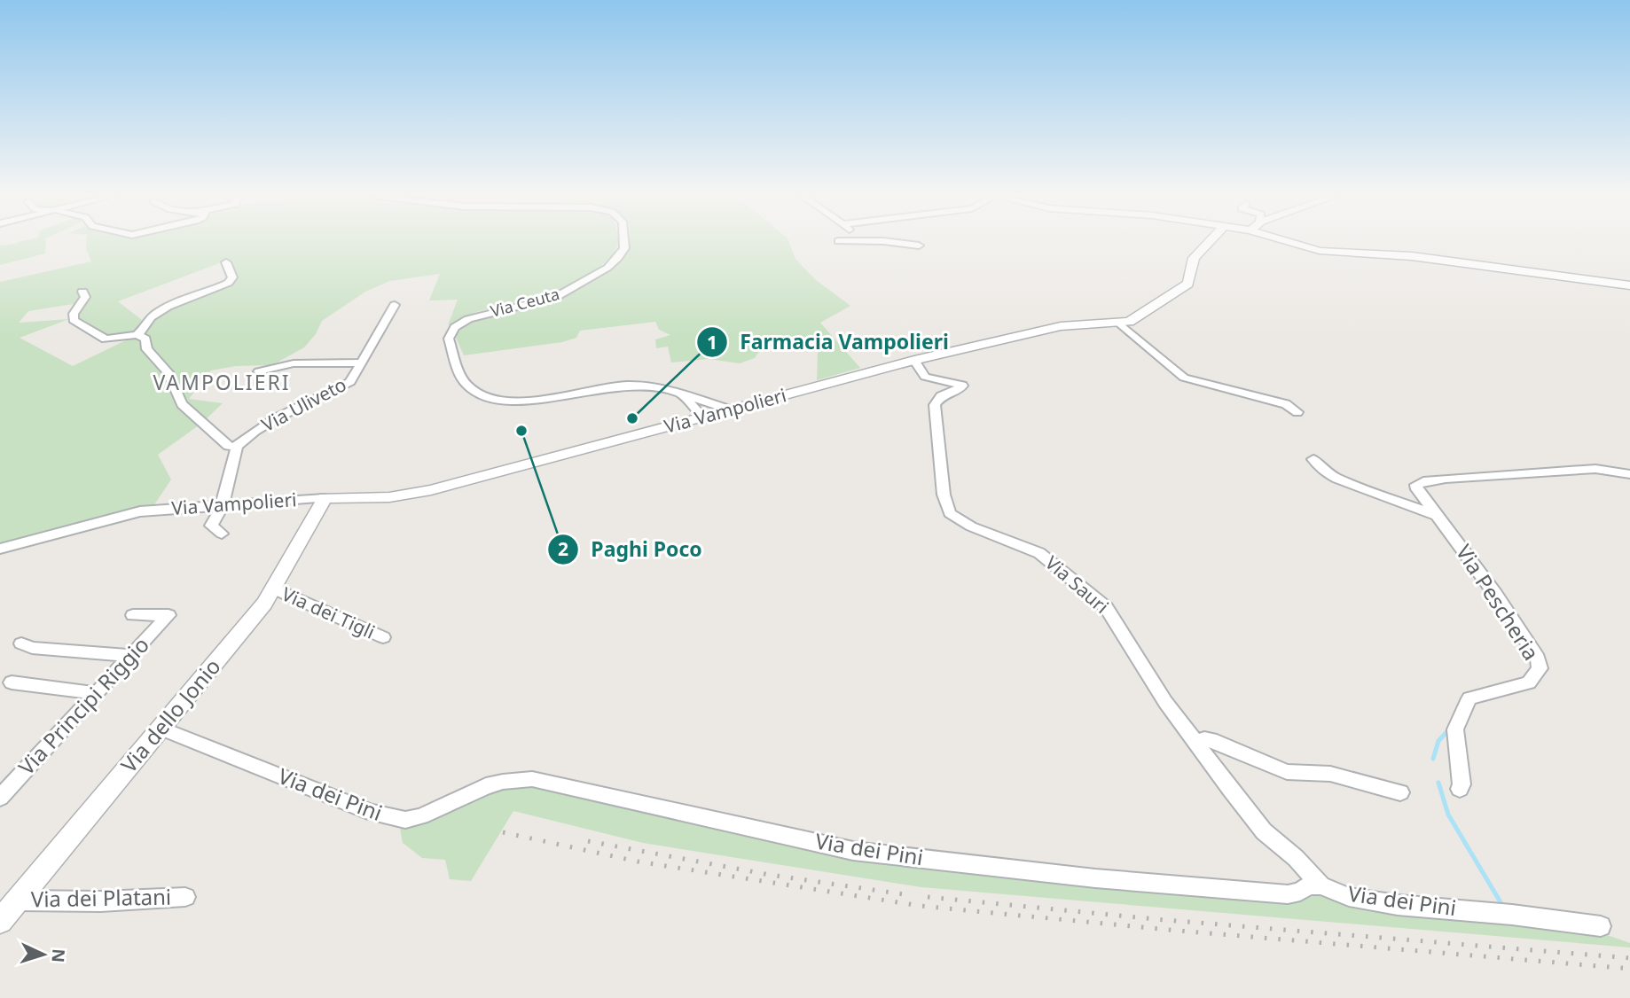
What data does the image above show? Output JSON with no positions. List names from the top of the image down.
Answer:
{
  "streets": {
    "street": [
      "Via Ceuta",
      "Via Uliveto",
      "Via Vampolieri",
      "Via Sauri",
      "Via Pescheria",
      "Via dei Tigli",
      "Via Principi Riggio",
      "Via dello Jonio",
      "Via dei Pini",
      "Via dei Platani"
    ]
  },
  "crossings": [
    ["Via Vampolieri", "Via Sauri"],
    ["Via Vampolieri", "Via dello Jonio"],
    ["Via Sauri", "Via dei Pini"],
    ["Via dei Tigli", "Via dello Jonio"],
    ["Via dello Jonio", "Via dei Pini"],
    ["Via dello Jonio", "Via dei Platani"]
  ],
  "districts": ["VAMPOLIERI"],
  "places": ["Farmacia Vampolieri", "Paghi Poco"],
  "north": "right"
}
